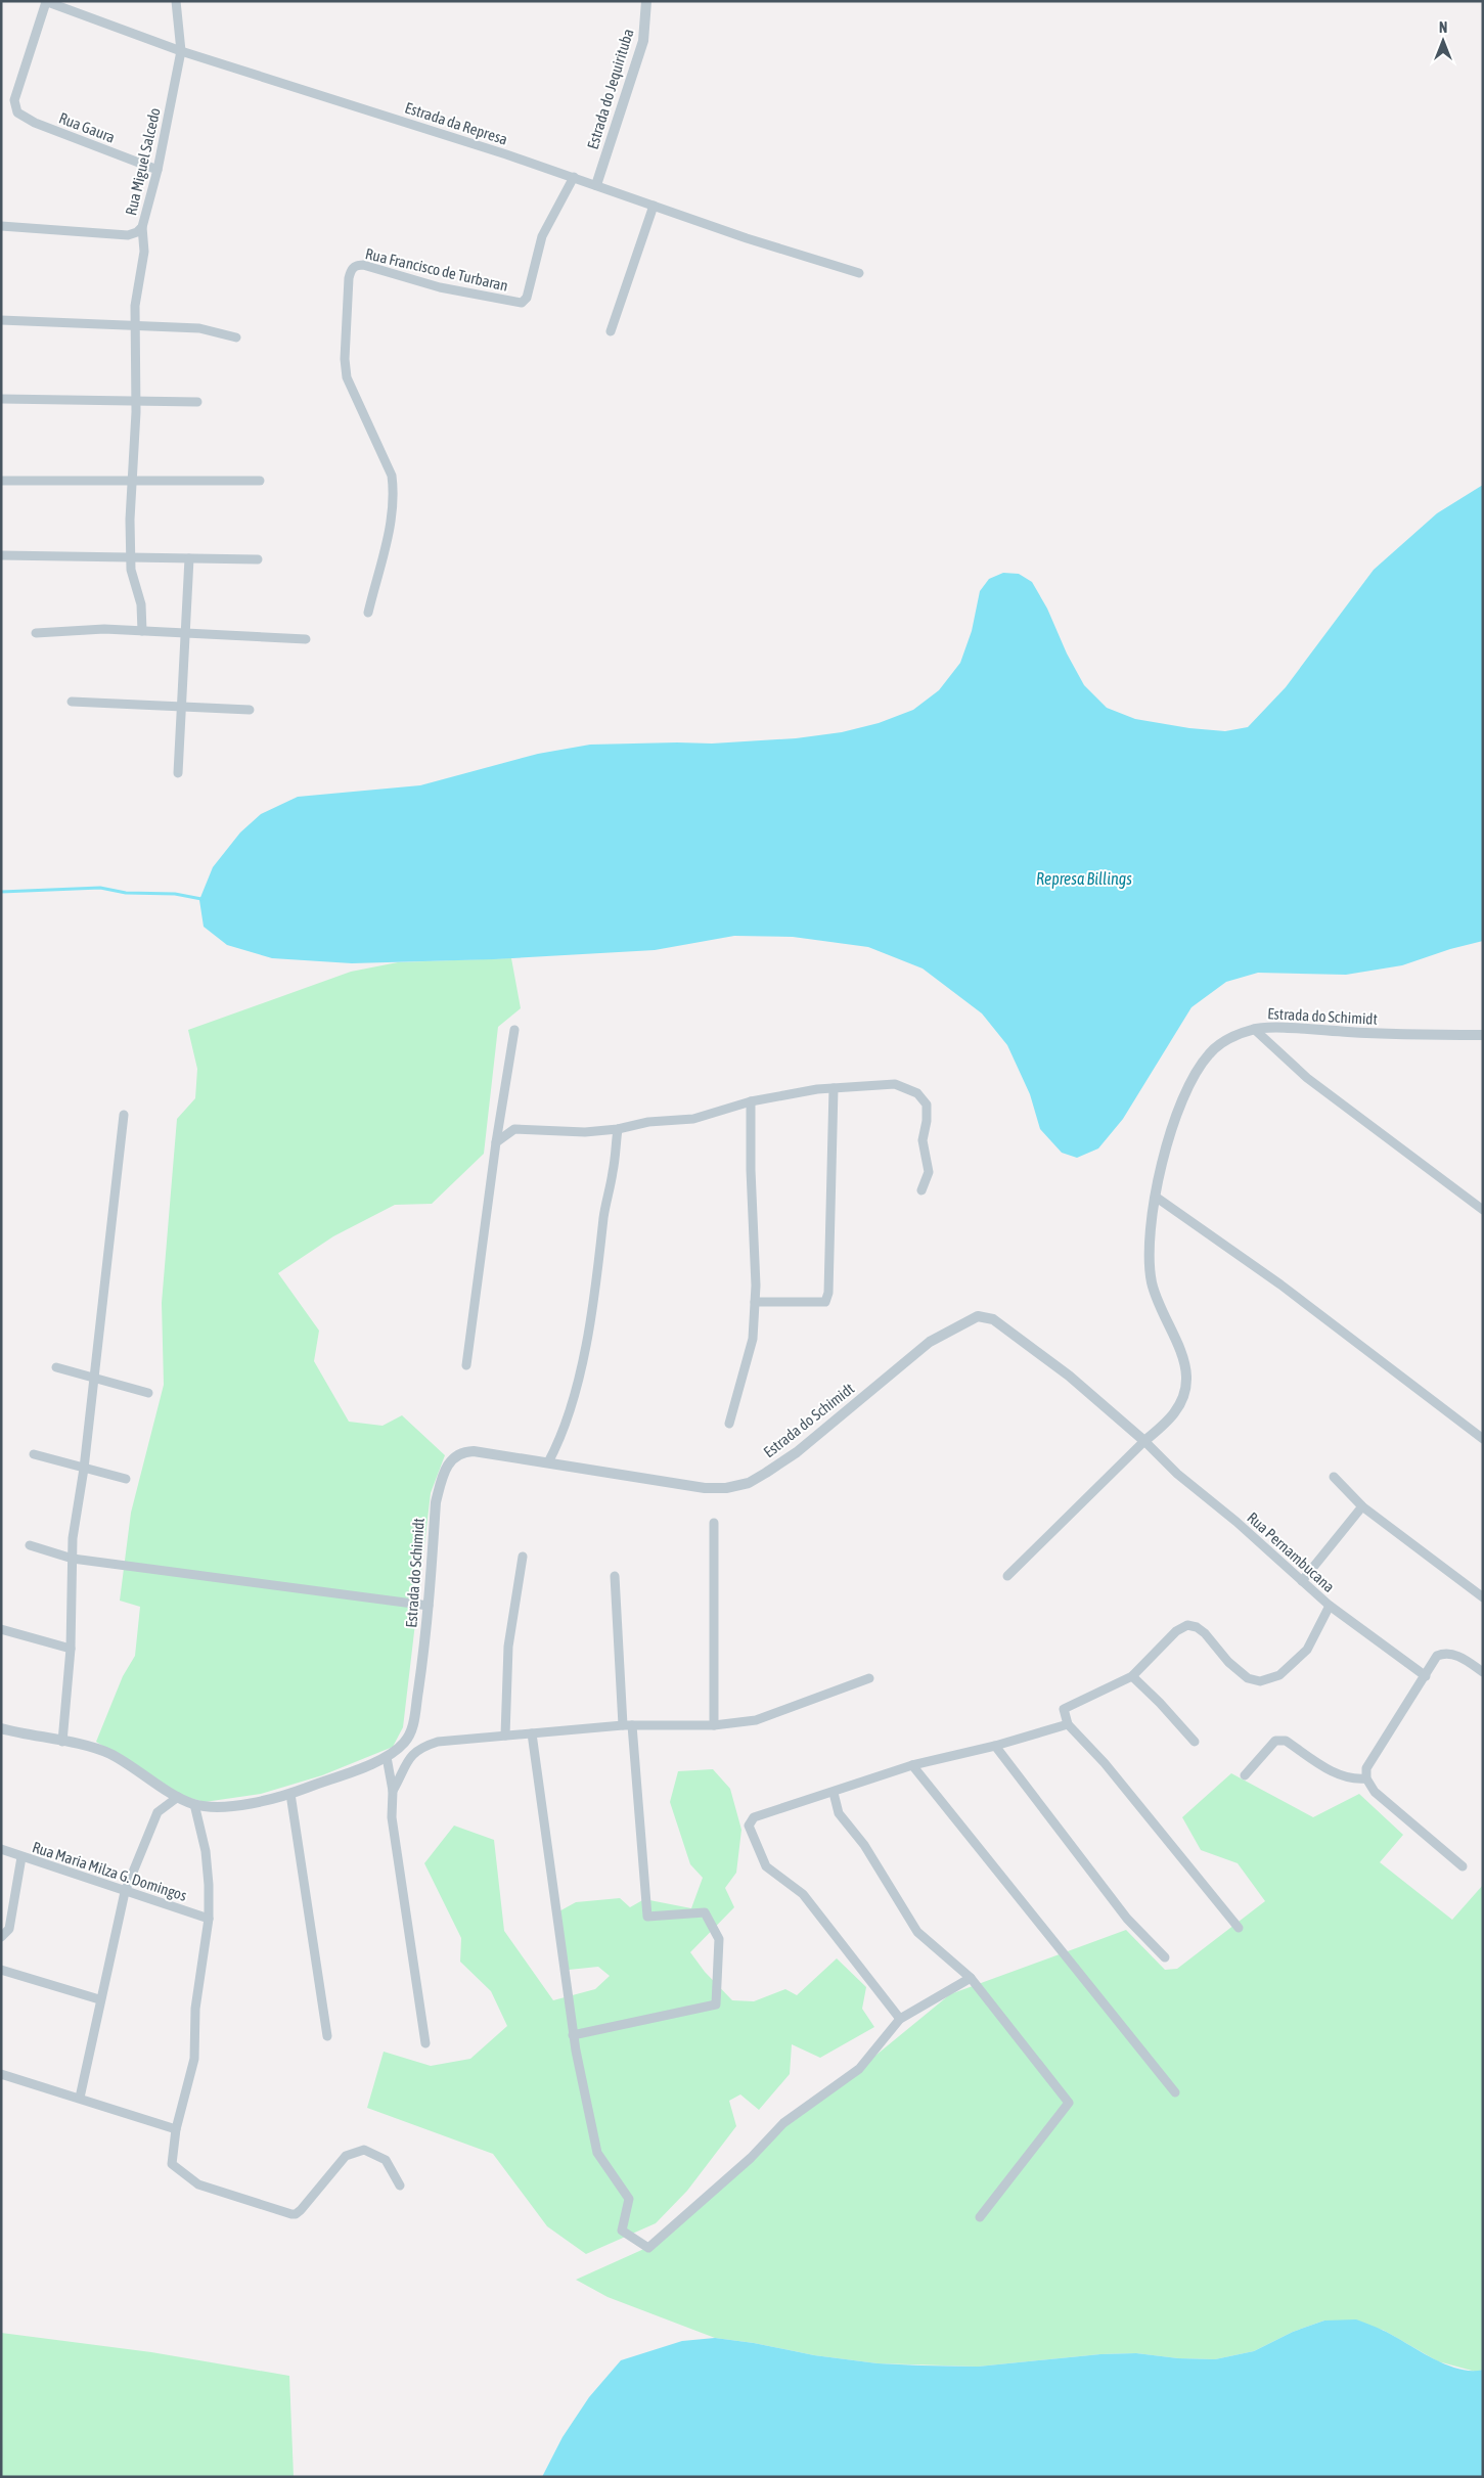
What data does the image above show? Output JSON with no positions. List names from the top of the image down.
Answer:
{
  "streets": {
    "street": [
      "Estrada do Jequirituba",
      "Estrada da Represa",
      "Rua Gaura",
      "Rua Miguel Salcedo",
      "Rua Francisco de Turbaran",
      "Estrada do Schimidt",
      "Rua Pernambucana",
      "Rua Maria Milza G. Domingos"
    ]
  },
  "crossings": [
    ["Estrada do Jequirituba", "Estrada da Represa"],
    ["Estrada da Represa", "Rua Gaura"],
    ["Estrada da Represa", "Rua Miguel Salcedo"],
    ["Estrada da Represa", "Rua Francisco de Turbaran"],
    ["Rua Gaura", "Rua Miguel Salcedo"],
    ["Estrada do Schimidt", "Rua Pernambucana"]
  ],
  "water": ["Represa Billings"],
  "north": "top"
}
